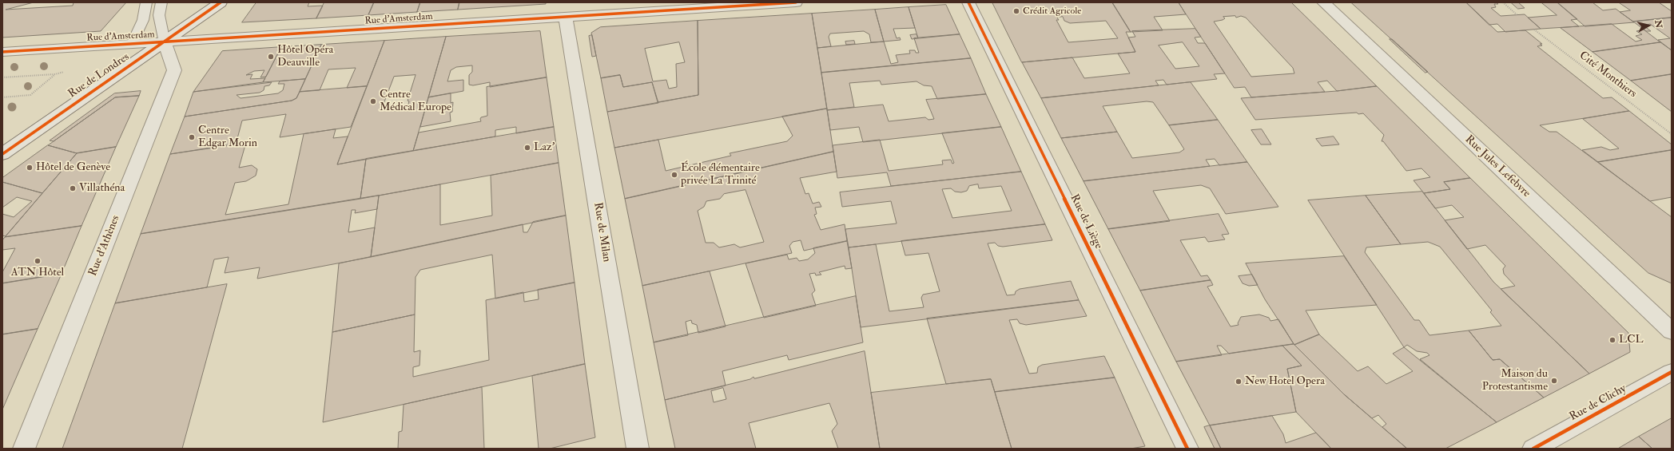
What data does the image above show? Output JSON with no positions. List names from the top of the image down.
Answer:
{
  "streets": {
    "street": [
      "Rue d'Amsterdam",
      "Rue de Londres",
      "Rue Jules Lefebvre",
      "Rue de Liège",
      "Rue de Milan",
      "Rue d'Athènes",
      "Rue de Clichy"
    ],
    "path": ["Cité Monthiers"]
  },
  "crossings": [
    ["Rue d'Amsterdam", "Rue de Londres"],
    ["Rue d'Amsterdam", "Rue de Milan"],
    ["Rue d'Amsterdam", "Rue d'Athènes"],
    ["Rue de Londres", "Rue d'Athènes"]
  ],
  "places": [
    "Crédit Agricole",
    "Hôtel Opéra Deauville",
    "Centre Médical Europe",
    "Centre Edgar Morin",
    "Laz'",
    "Hôtel de Genève",
    "École élémentaire privée La Trinité",
    "Villathéna",
    "ATN Hôtel",
    "LCL",
    "Maison du Protestantisme",
    "New Hotel Opera"
  ],
  "north": "right"
}
